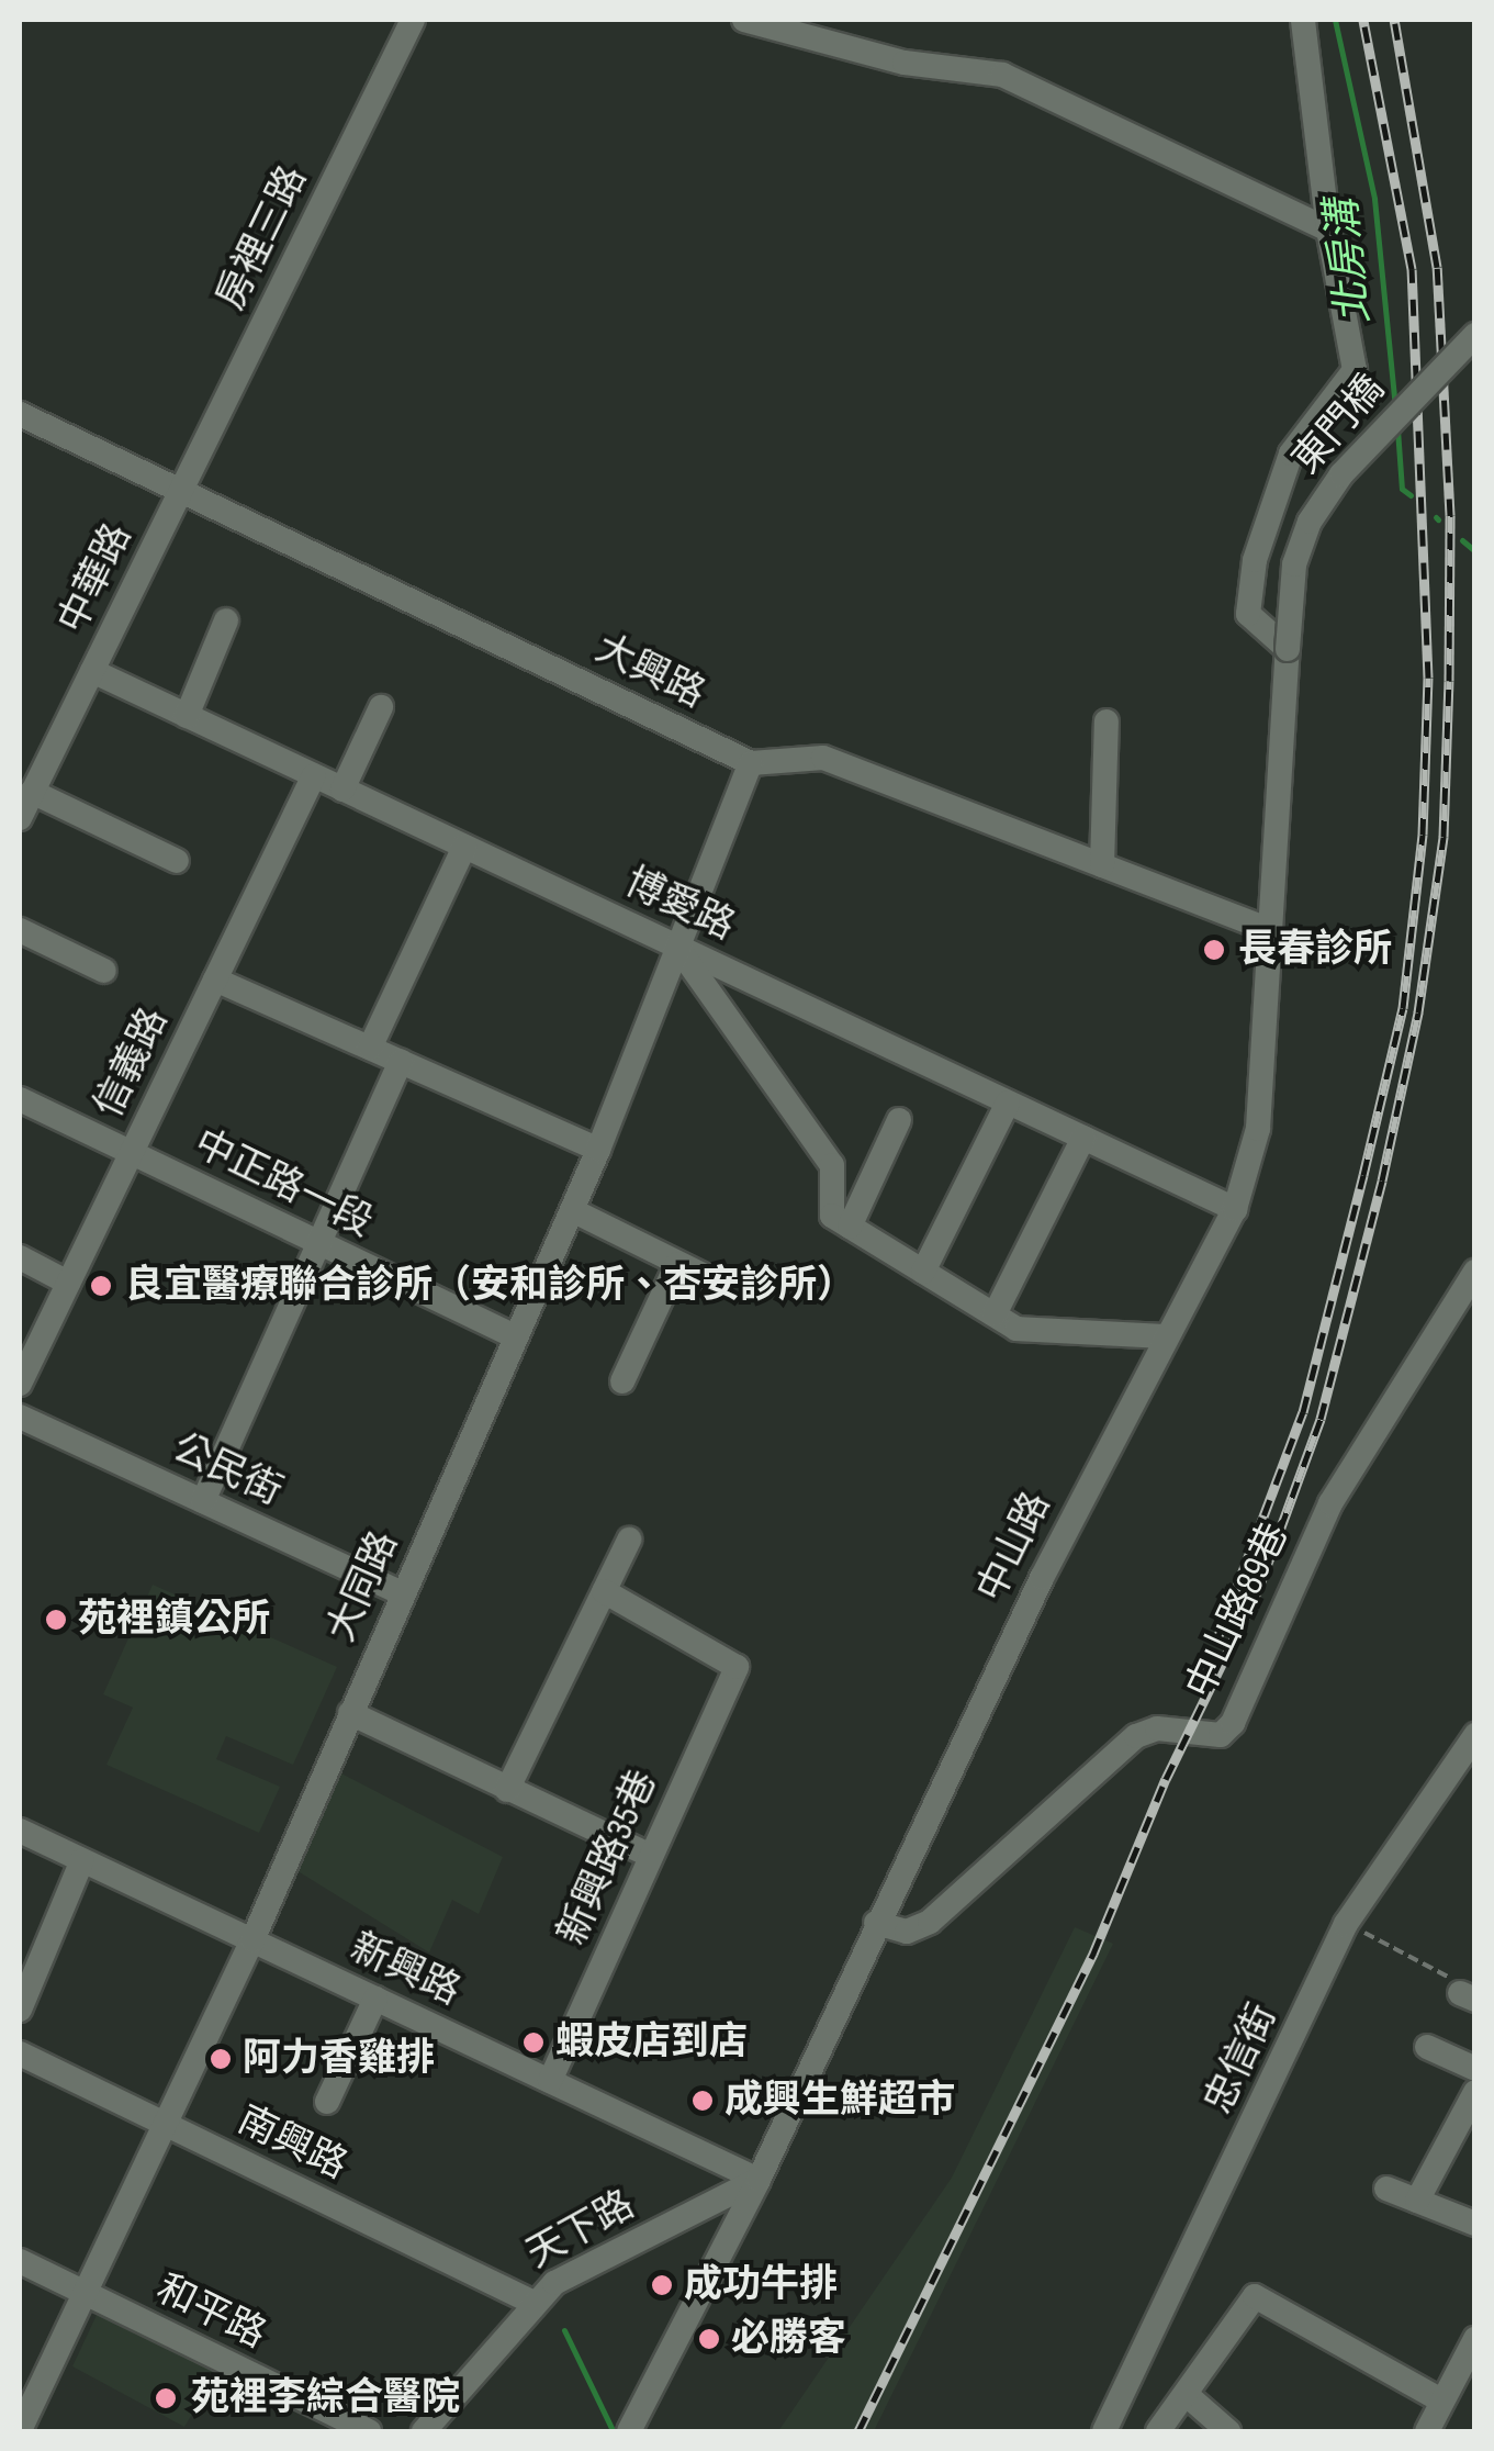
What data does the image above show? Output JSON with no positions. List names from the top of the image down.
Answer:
{
  "streets": {
    "street": [
      "房裡三路",
      "東門橋",
      "中華路",
      "大興路",
      "博愛路",
      "信義路",
      "中正路一段",
      "公民街",
      "中山路",
      "大同路",
      "中山路89巷",
      "新興路35巷",
      "新興路",
      "忠信街",
      "南興路",
      "天下路",
      "和平路"
    ]
  },
  "crossings": [
    ["房裡三路", "中華路"],
    ["房裡三路", "大興路"],
    ["東門橋", "中山路"],
    ["中華路", "大興路"],
    ["中華路", "博愛路"],
    ["大興路", "中山路"],
    ["大興路", "大同路"],
    ["博愛路", "信義路"],
    ["博愛路", "中山路"],
    ["博愛路", "大同路"],
    ["信義路", "中正路一段"],
    ["中正路一段", "大同路"],
    ["公民街", "大同路"],
    ["中山路", "中山路89巷"],
    ["中山路", "新興路"],
    ["中山路", "天下路"],
    ["大同路", "新興路"],
    ["大同路", "南興路"],
    ["大同路", "和平路"],
    ["新興路35巷", "新興路"],
    ["新興路", "天下路"],
    ["南興路", "天下路"]
  ],
  "water": ["北房溝"],
  "places": [
    "長春診所",
    "良宜醫療聯合診所（安和診所、杏安診所）",
    "苑裡鎮公所",
    "蝦皮店到店",
    "阿力香雞排",
    "成興生鮮超市",
    "成功牛排",
    "必勝客",
    "苑裡李綜合醫院"
  ]
}
